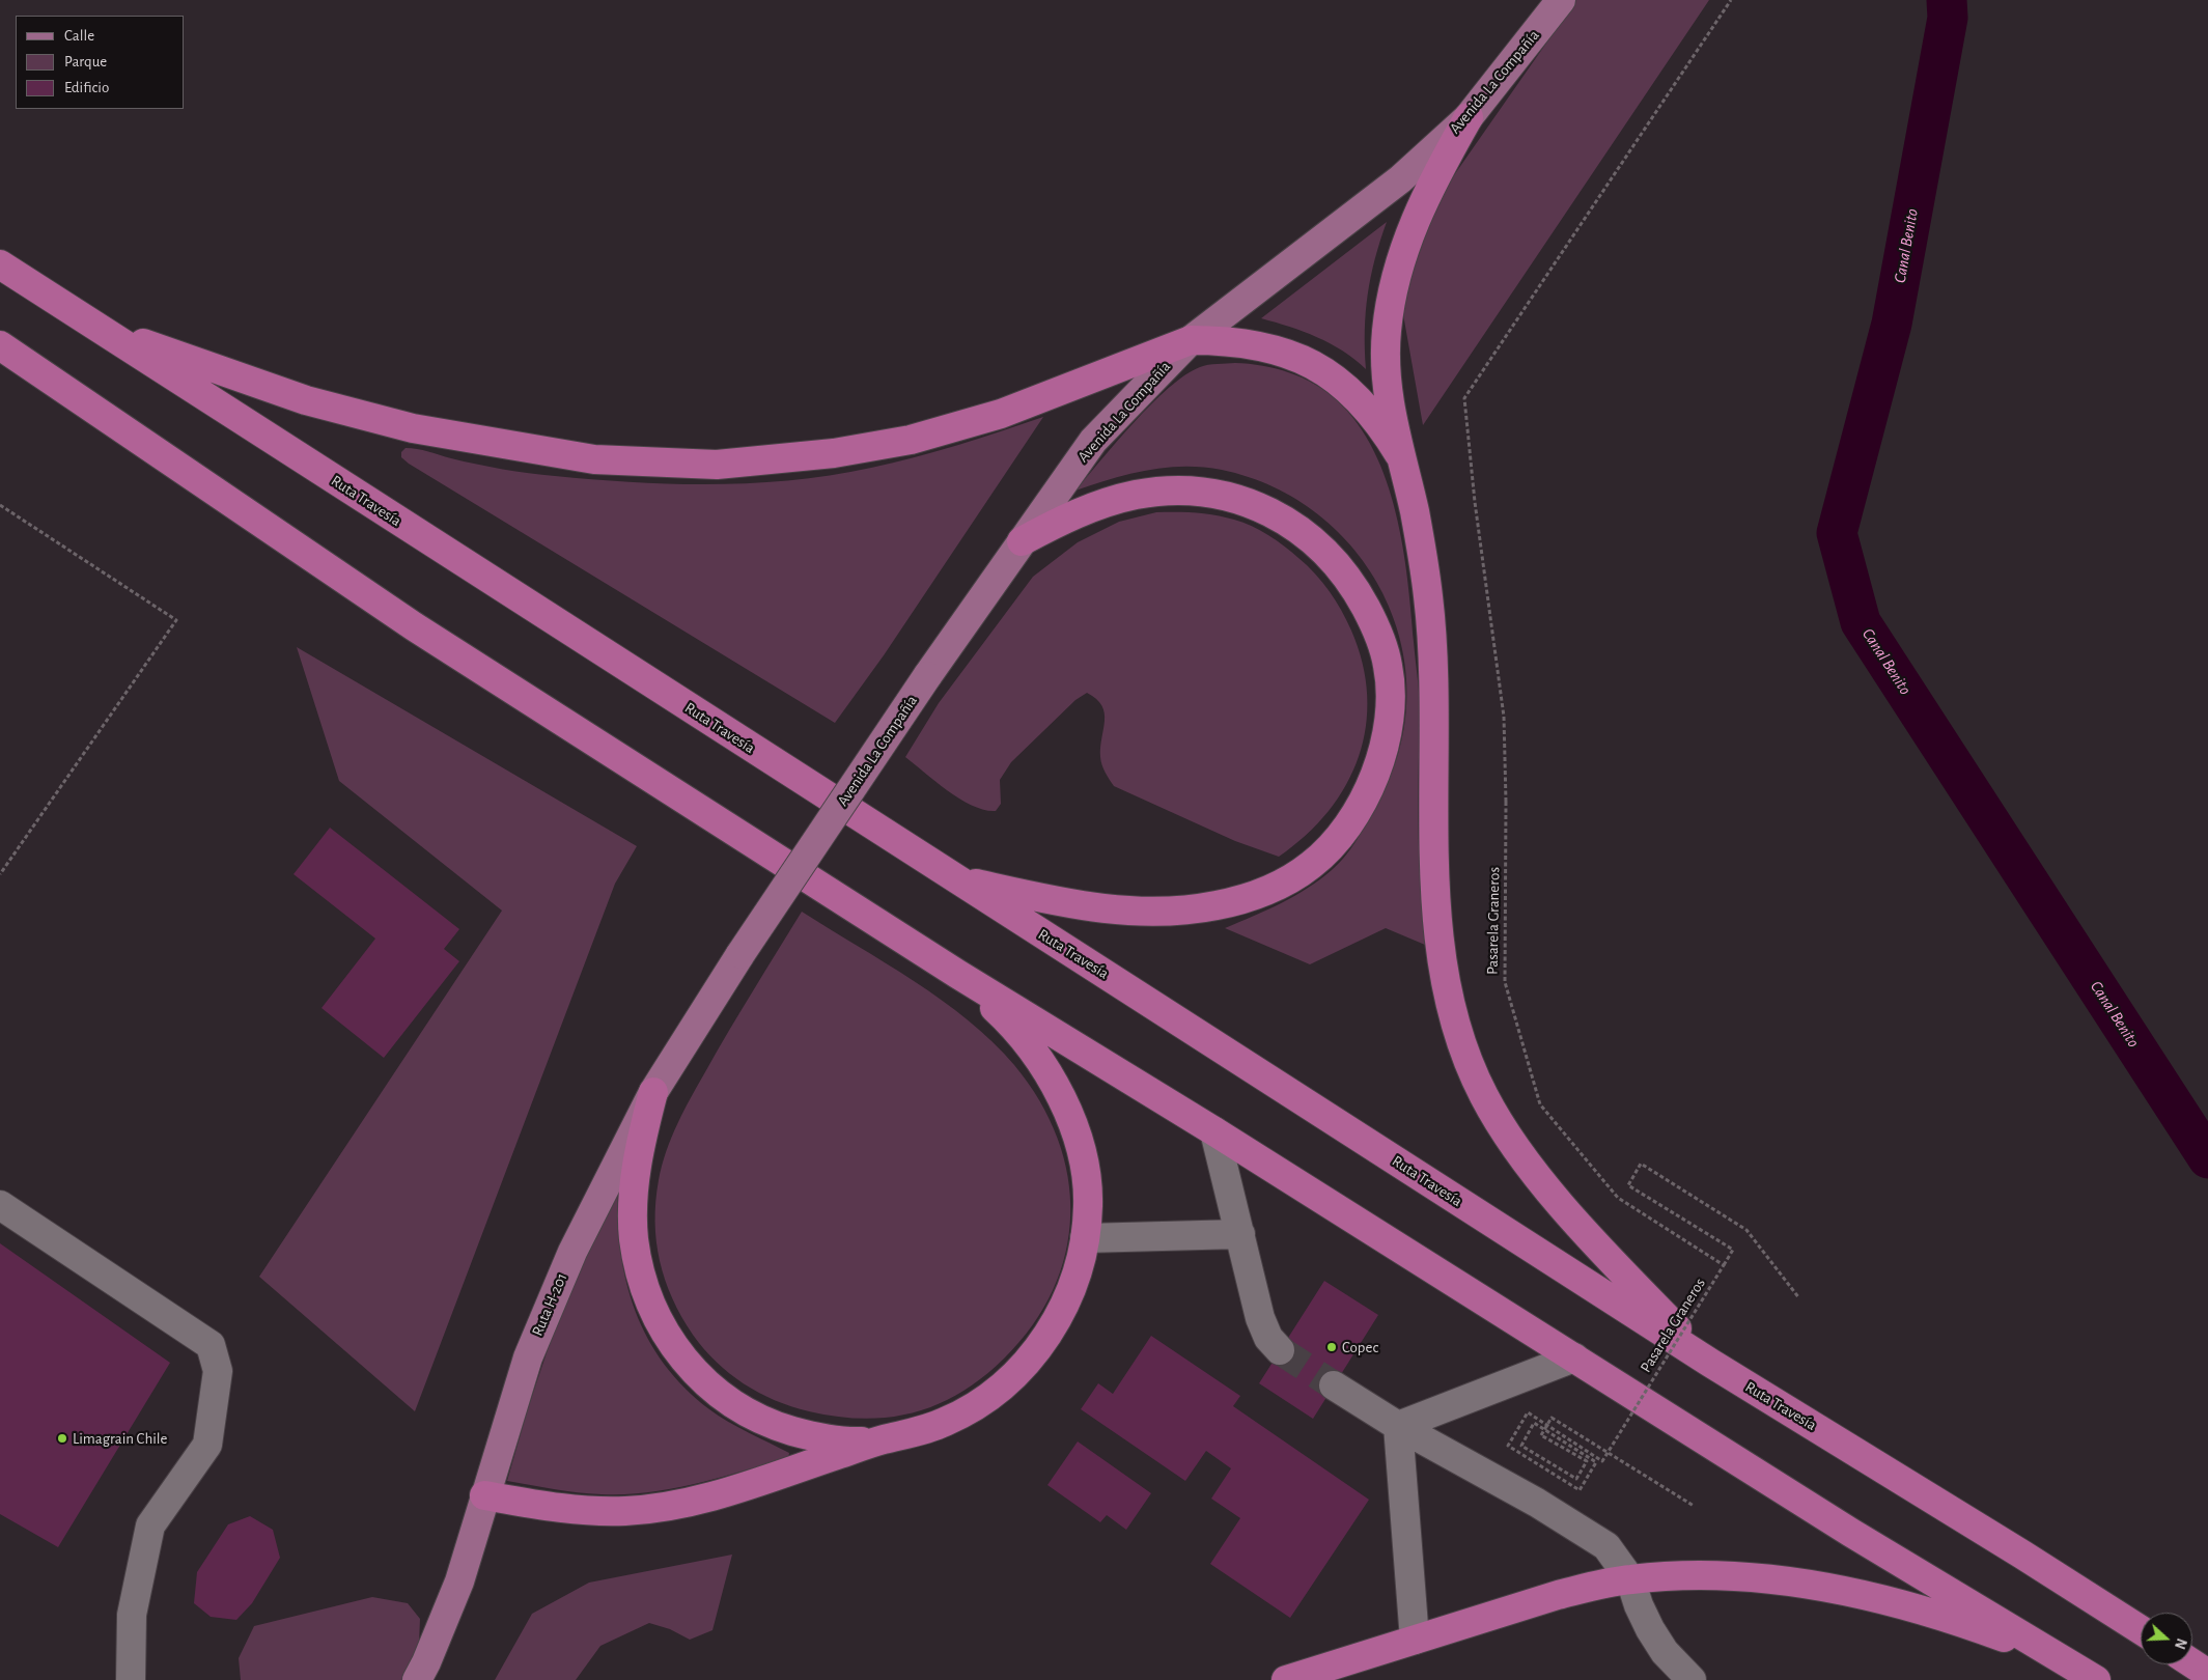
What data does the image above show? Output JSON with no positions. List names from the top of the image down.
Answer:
{
  "streets": {
    "highway": ["Ruta Travesía"],
    "main road": ["Avenida La Compañía", "Ruta H-201"],
    "path": ["Pasarela Graneros"]
  },
  "crossings": [
    ["Avenida La Compañía", "Ruta H-201"]
  ],
  "water": ["Canal Benito"],
  "places": ["Copec", "Limagrain Chile"],
  "legend": ["Calle", "Parque", "Edificio"],
  "north": "right"
}
